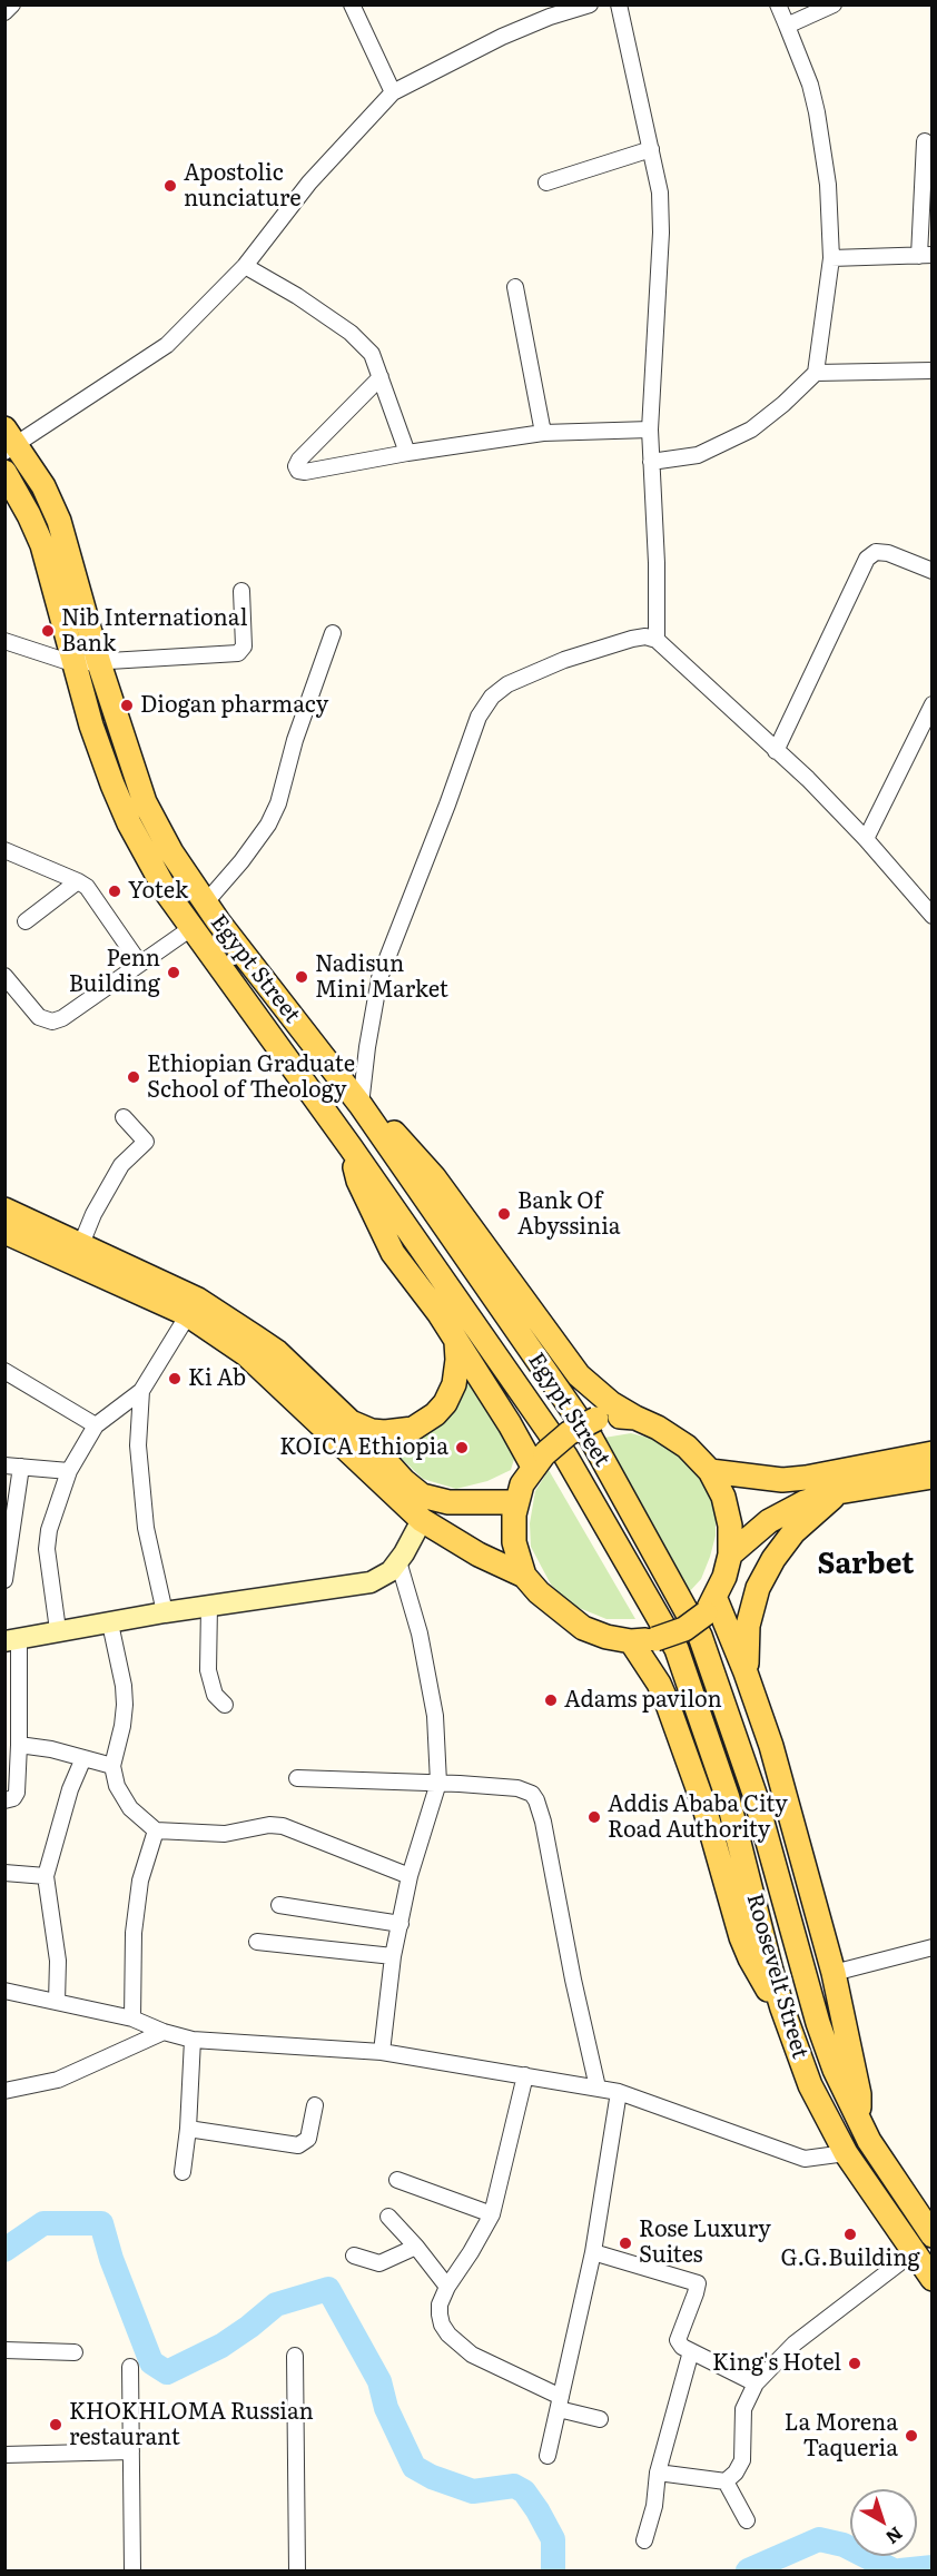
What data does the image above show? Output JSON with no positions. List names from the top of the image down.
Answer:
{
  "streets": {
    "main road": ["Egypt Street", "Roosevelt Street"]
  },
  "crossings": [
    ["Egypt Street", "Roosevelt Street"]
  ],
  "districts": ["Sarbet"],
  "places": [
    "Apostolic nunciature",
    "Nib International Bank",
    "Diogan pharmacy",
    "Yotek",
    "Penn Building",
    "Nadisun Mini Market",
    "Ethiopian Graduate School of Theology",
    "Bank Of Abyssinia",
    "Ki Ab",
    "KOICA Ethiopia",
    "Adams pavilon",
    "Addis Ababa City Road Authority",
    "G.G.Building",
    "Rose Luxury Suites",
    "King's Hotel",
    "KHOKHLOMA Russian restaurant",
    "La Morena Taqueria"
  ],
  "north": "bottom right"
}
